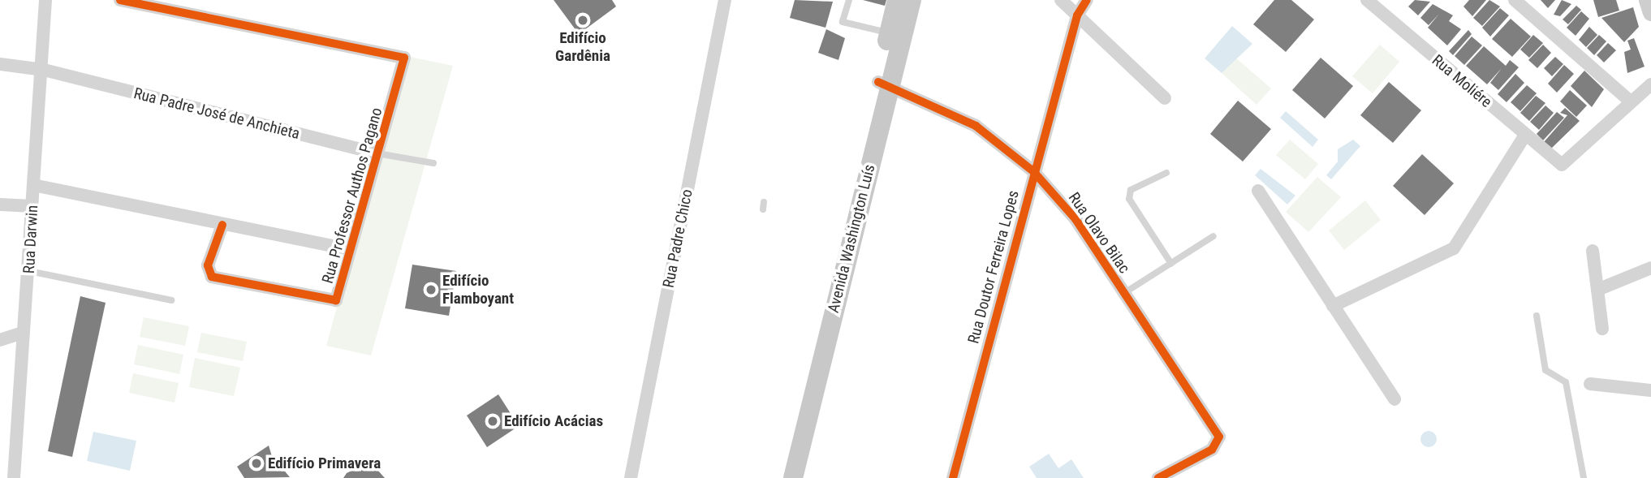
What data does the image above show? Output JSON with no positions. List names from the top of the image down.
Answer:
{
  "streets": {
    "main road": ["Avenida Washington Luís"],
    "street": [
      "Rua Moliére",
      "Rua Padre José de Anchieta",
      "Rua Professor Authos Pagano",
      "Rua Olavo Bilac",
      "Rua Padre Chico",
      "Rua Darwin",
      "Rua Doutor Ferreira Lopes"
    ]
  },
  "crossings": [
    ["Rua Padre José de Anchieta", "Rua Professor Authos Pagano"],
    ["Rua Padre José de Anchieta", "Rua Darwin"],
    ["Rua Olavo Bilac", "Avenida Washington Luís"],
    ["Rua Olavo Bilac", "Rua Doutor Ferreira Lopes"]
  ],
  "places": [
    "Edifício Gardênia",
    "Edifício Flamboyant",
    "Edifício Acácias",
    "Edifício Primavera"
  ]
}
